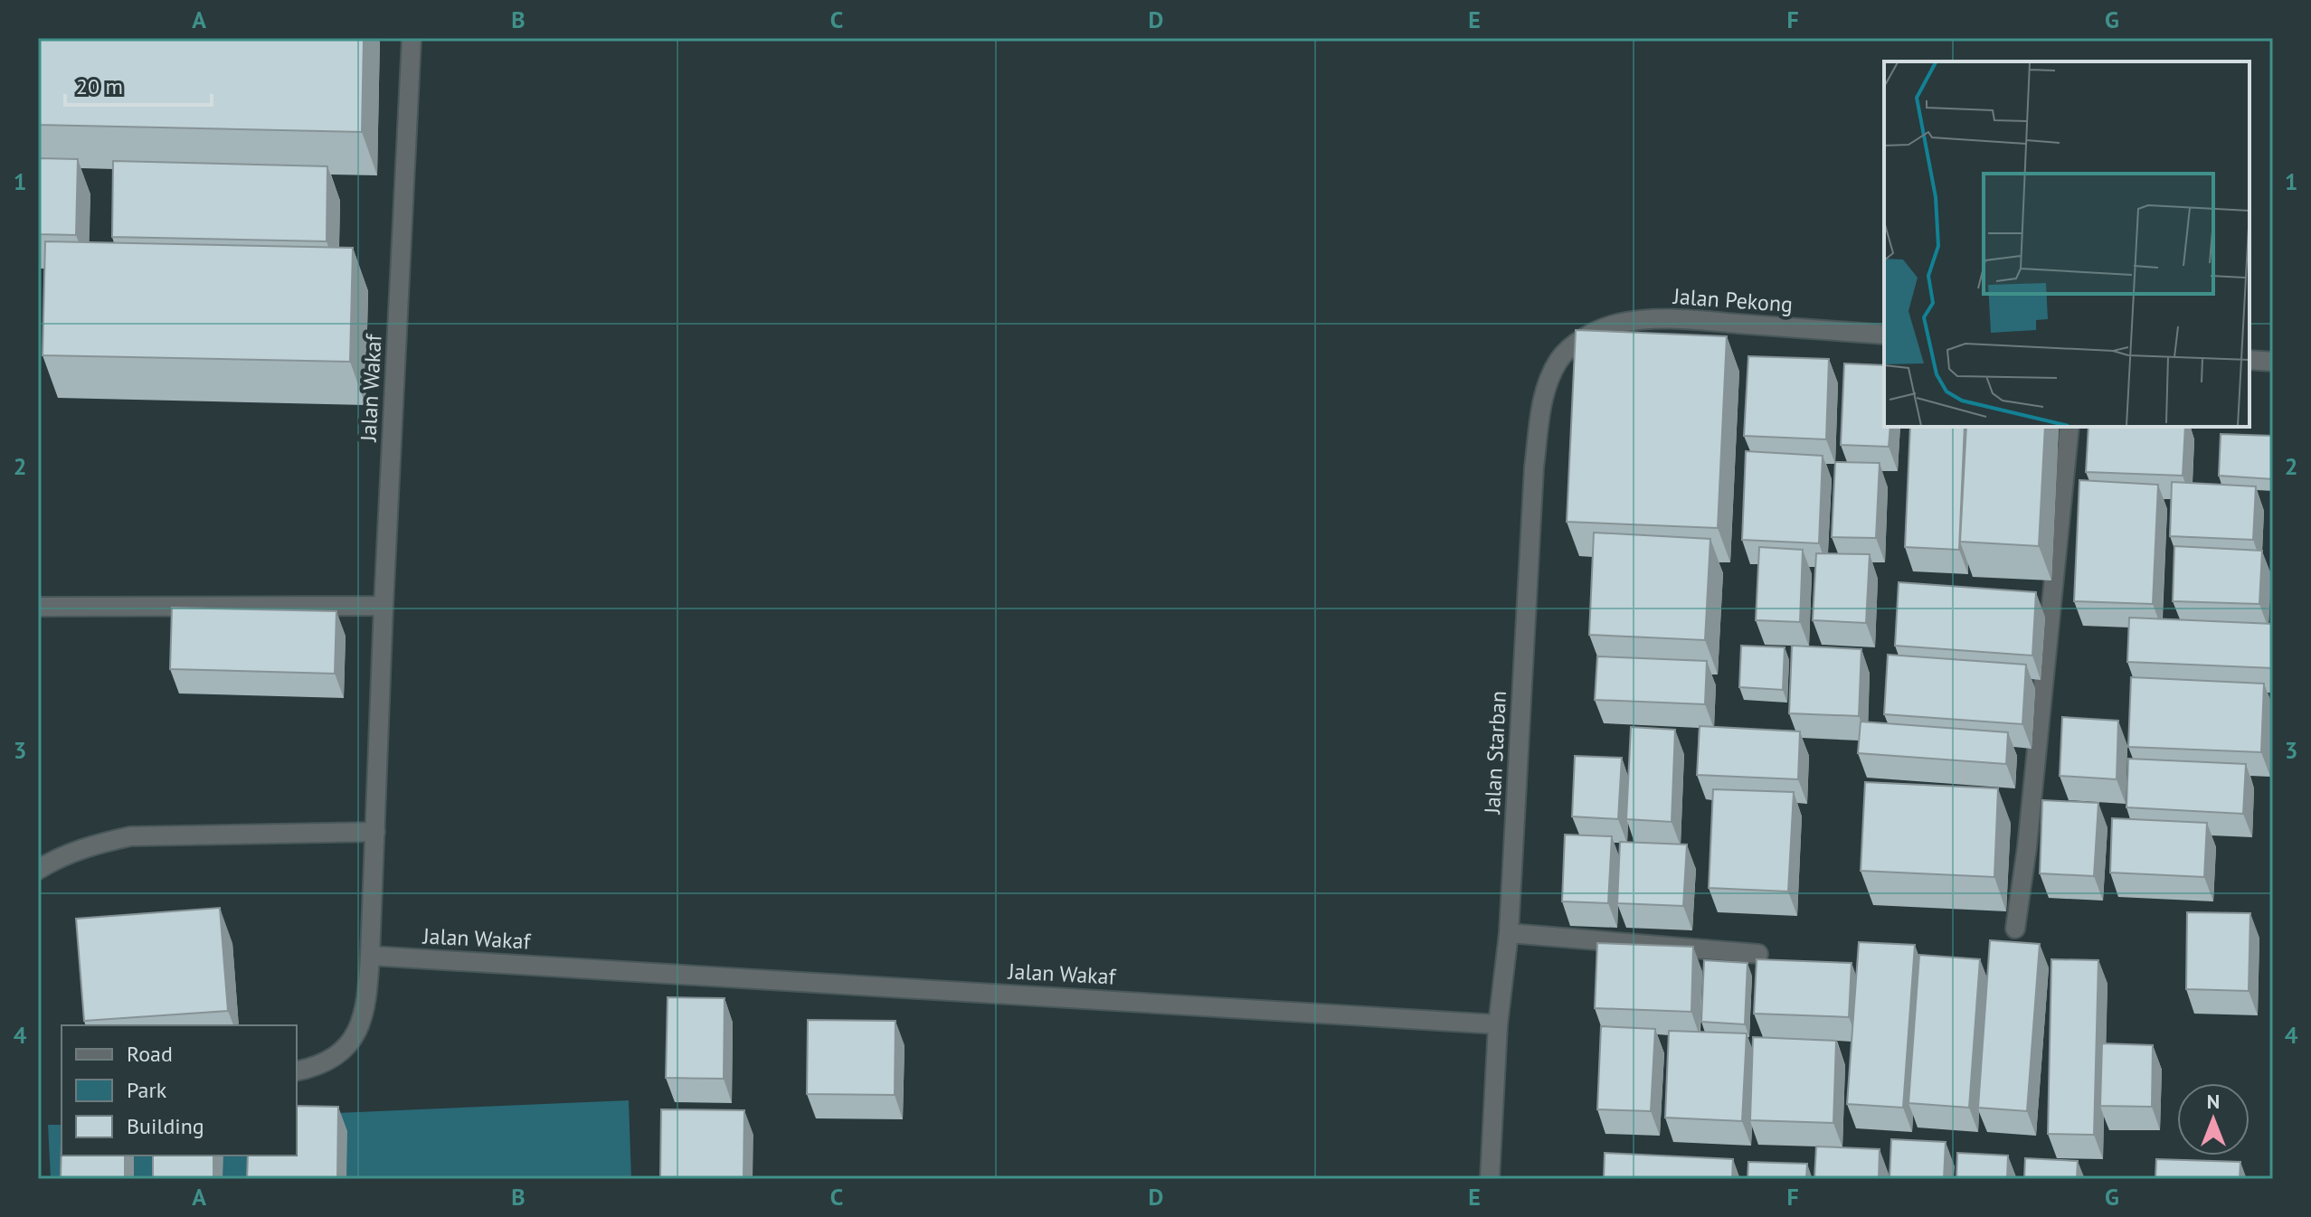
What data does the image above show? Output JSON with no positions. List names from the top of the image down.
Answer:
{
  "streets": {
    "street": ["Jalan Pekong", "Jalan Wakaf", "Jalan Starban"]
  },
  "crossings": [
    ["Jalan Pekong", "Jalan Starban"],
    ["Jalan Wakaf", "Jalan Starban"]
  ],
  "legend": ["Road", "Park", "Building"],
  "scale_bar": "20 m",
  "north": "top",
  "grid": {
    "columns": [
      "A",
      "B",
      "C",
      "D",
      "E",
      "F",
      "G"
    ],
    "rows": [
      "1",
      "2",
      "3",
      "4"
    ]
  }
}
